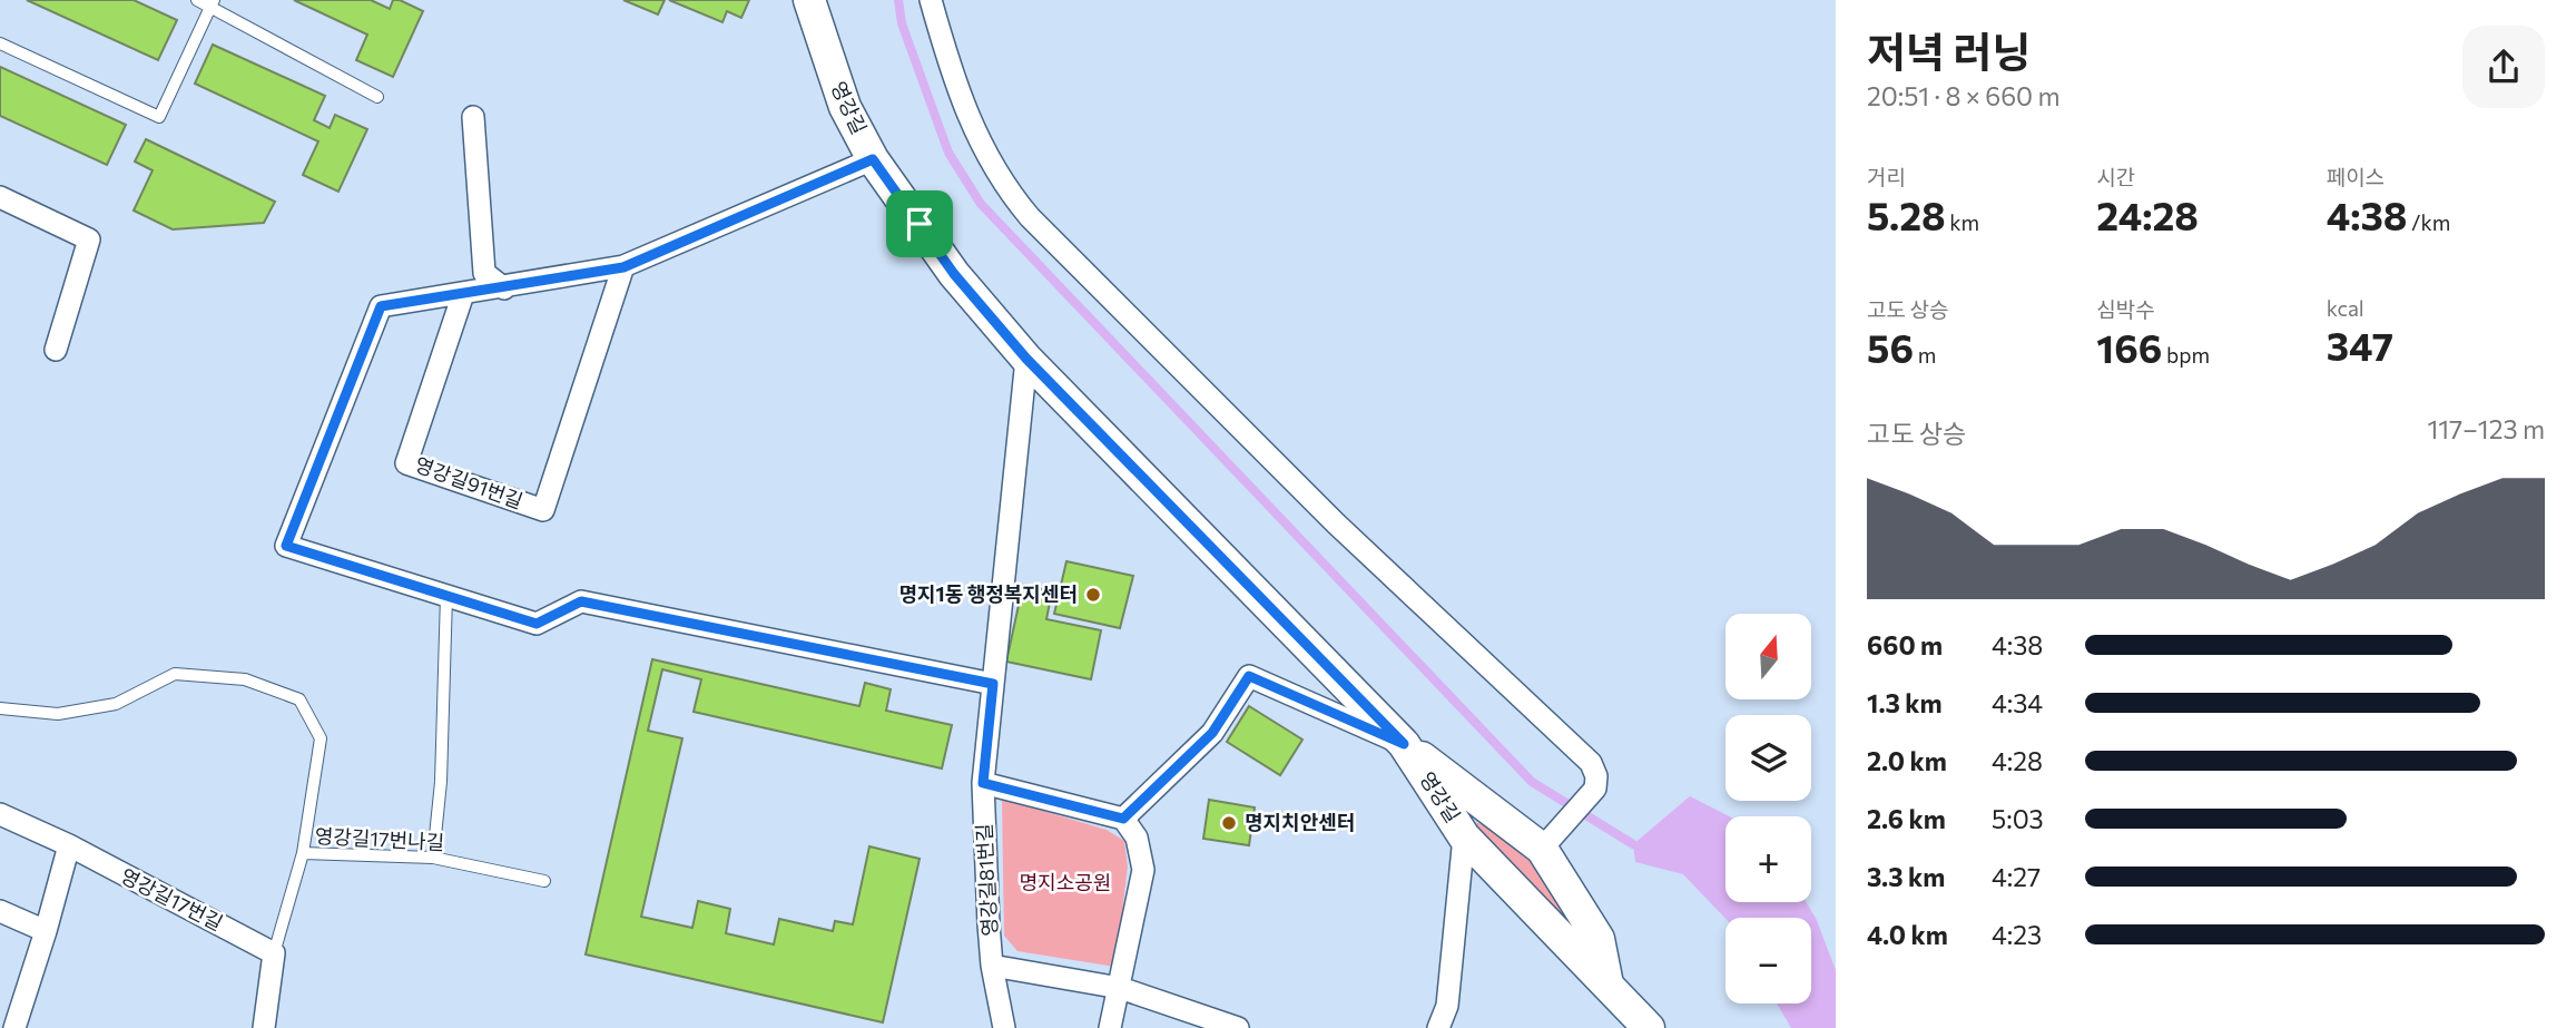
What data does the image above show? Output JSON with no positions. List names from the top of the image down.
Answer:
{
  "streets": {
    "street": [
      "영강길",
      "영강길91번길",
      "영강길81번길",
      "영강길17번길"
    ],
    "lane": ["영강길17번나길"]
  },
  "crossings": [
    ["영강길", "영강길81번길"],
    ["영강길17번나길", "영강길17번길"]
  ],
  "parks": ["명지소공원"],
  "places": ["명지1동 행정복지센터", "명지치안센터"],
  "north": "top",
  "page": {
    "heading": ["저녁 러닝", "20:51 · 8 × 660 m"],
    "stats": [
      ["거리", "5.28 km"],
      ["시간", "24:28"],
      ["페이스", "4:38 /km"],
      ["고도 상승", "56 m"],
      ["심박수", "166 bpm"],
      ["kcal", "347"]
    ],
    "chart": ["고도 상승", "117–123 m"],
    "map_buttons": ["+", "−"],
    "list": [
      {
        "name": "660 m",
        "note": "4:38"
      },
      {
        "name": "1.3 km",
        "note": "4:34"
      },
      {
        "name": "2.0 km",
        "note": "4:28"
      },
      {
        "name": "2.6 km",
        "note": "5:03"
      },
      {
        "name": "3.3 km",
        "note": "4:27"
      },
      {
        "name": "4.0 km",
        "note": "4:23"
      }
    ]
  }
}
